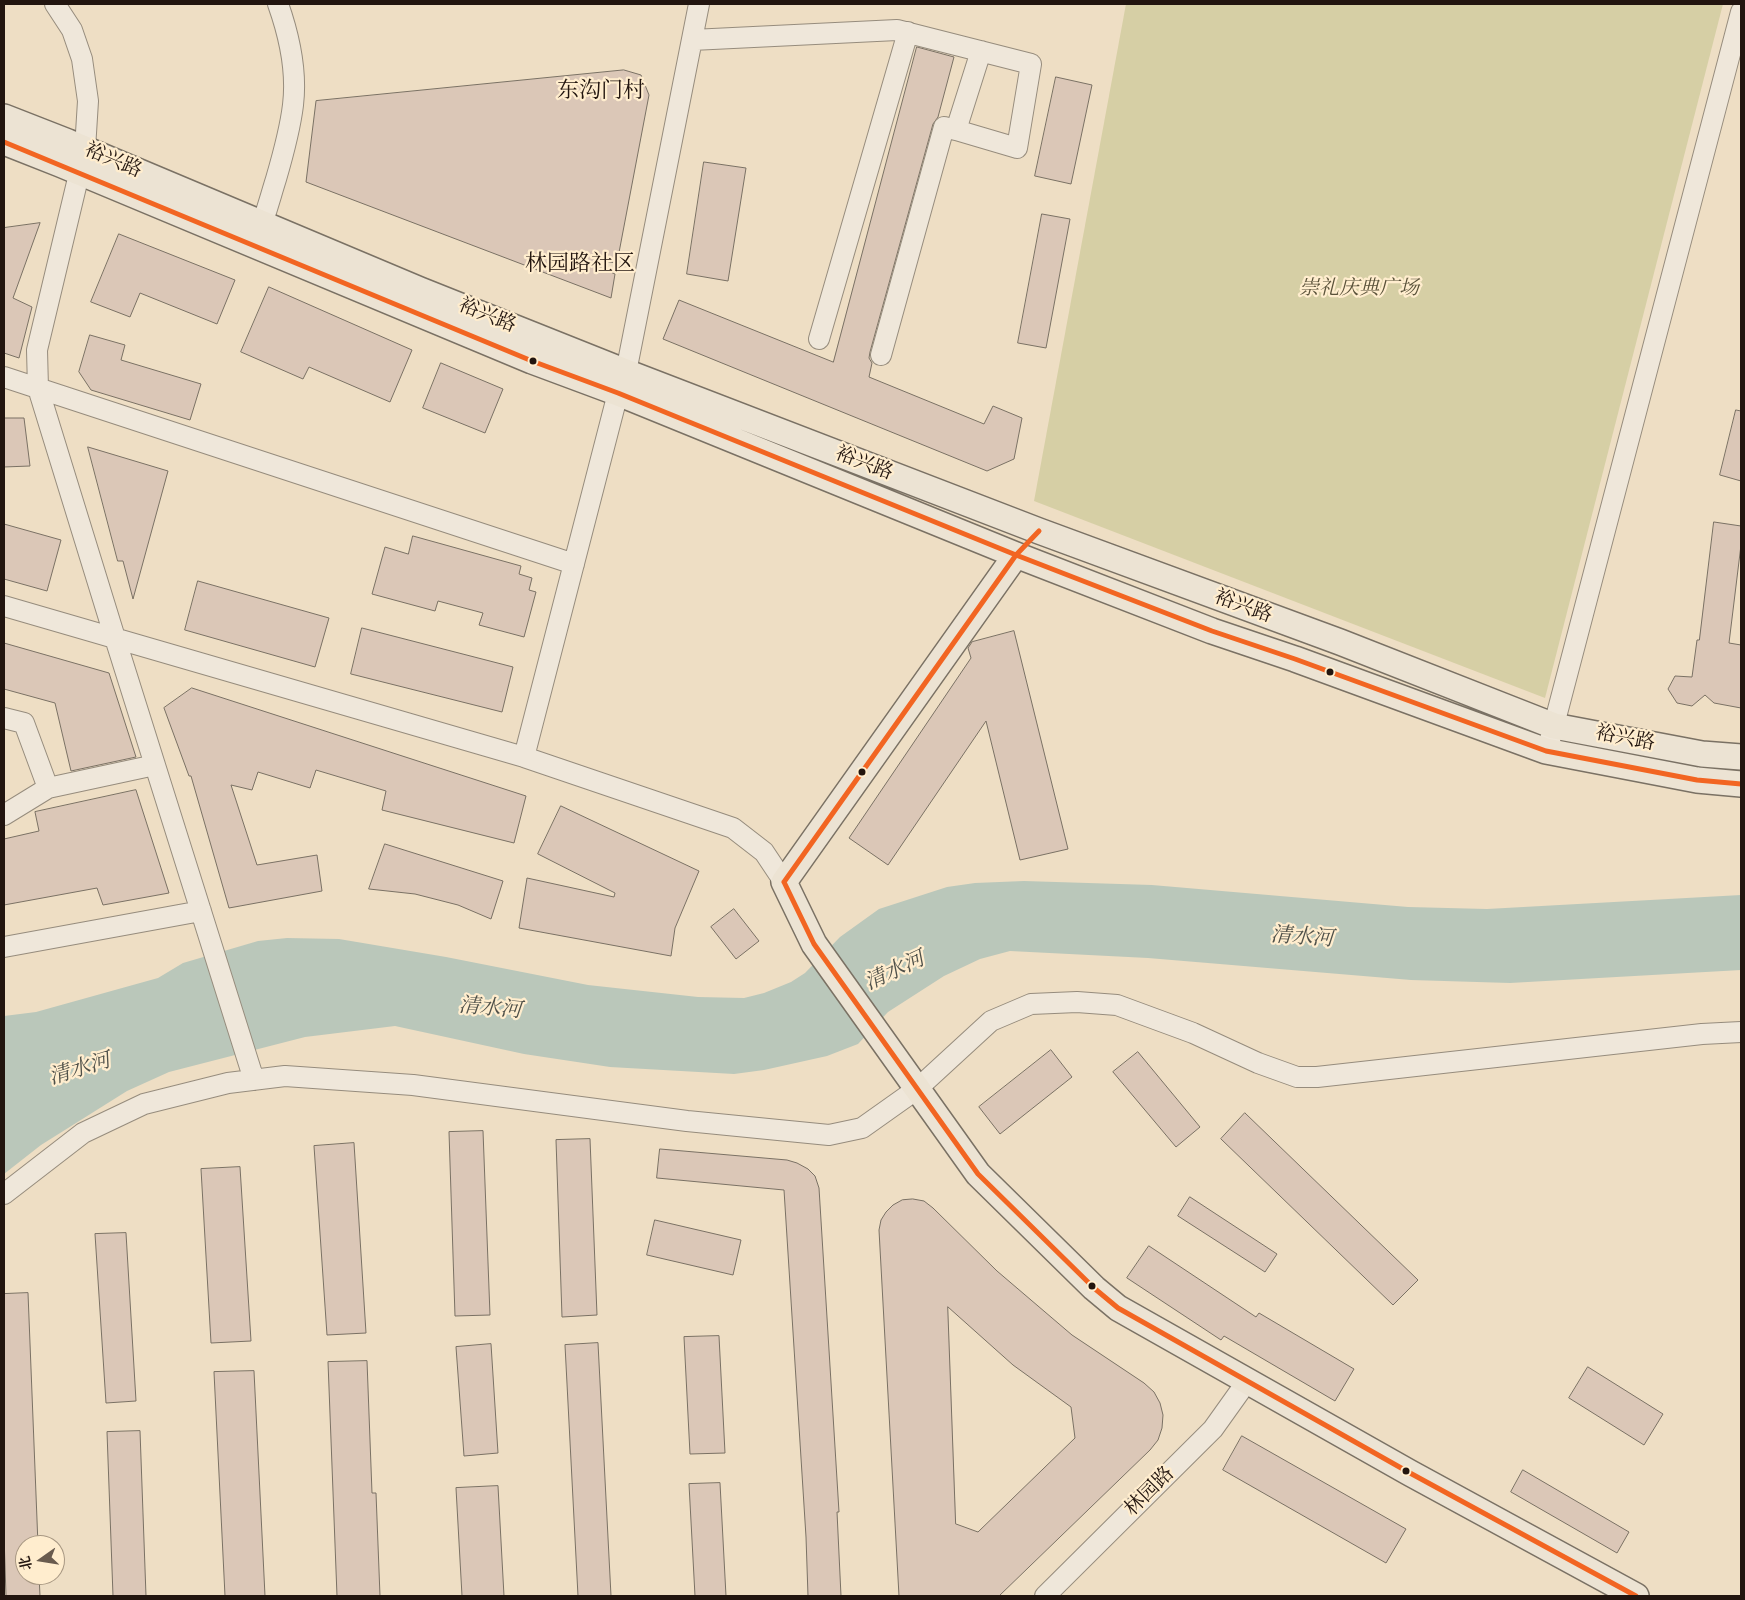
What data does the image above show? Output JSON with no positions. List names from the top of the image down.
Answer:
{
  "streets": {
    "main road": ["裕兴路"],
    "street": ["林园路"]
  },
  "districts": ["东沟门村", "林园路社区"],
  "water": ["清水河"],
  "parks": ["崇礼庆典广场"],
  "north": "left"
}
